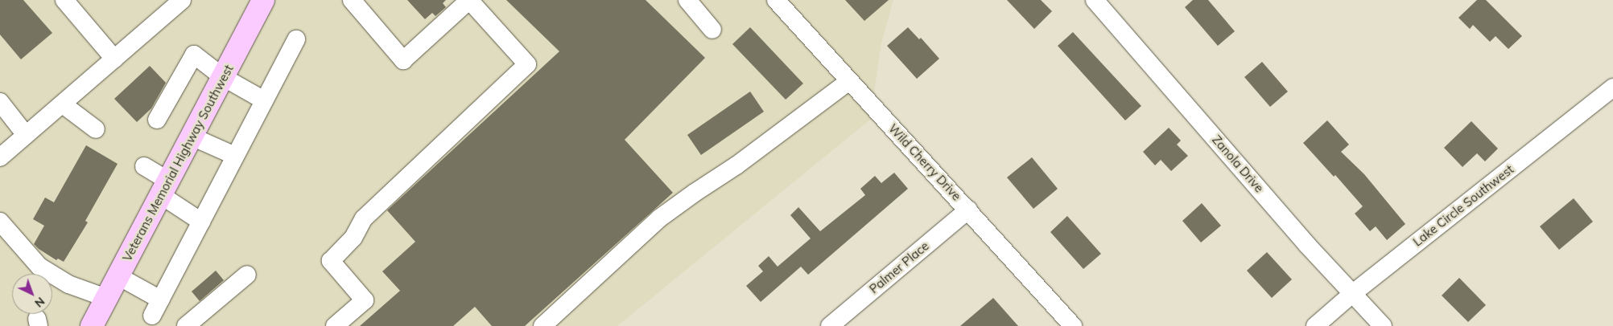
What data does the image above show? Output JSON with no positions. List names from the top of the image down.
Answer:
{
  "streets": {
    "main road": ["Veterans Memorial Highway Southwest"],
    "street": [
      "Wild Cherry Drive",
      "Zanola Drive",
      "Lake Circle Southwest",
      "Palmer Place"
    ]
  },
  "crossings": [
    ["Wild Cherry Drive", "Palmer Place"],
    ["Zanola Drive", "Lake Circle Southwest"]
  ],
  "north": "bottom right"
}
